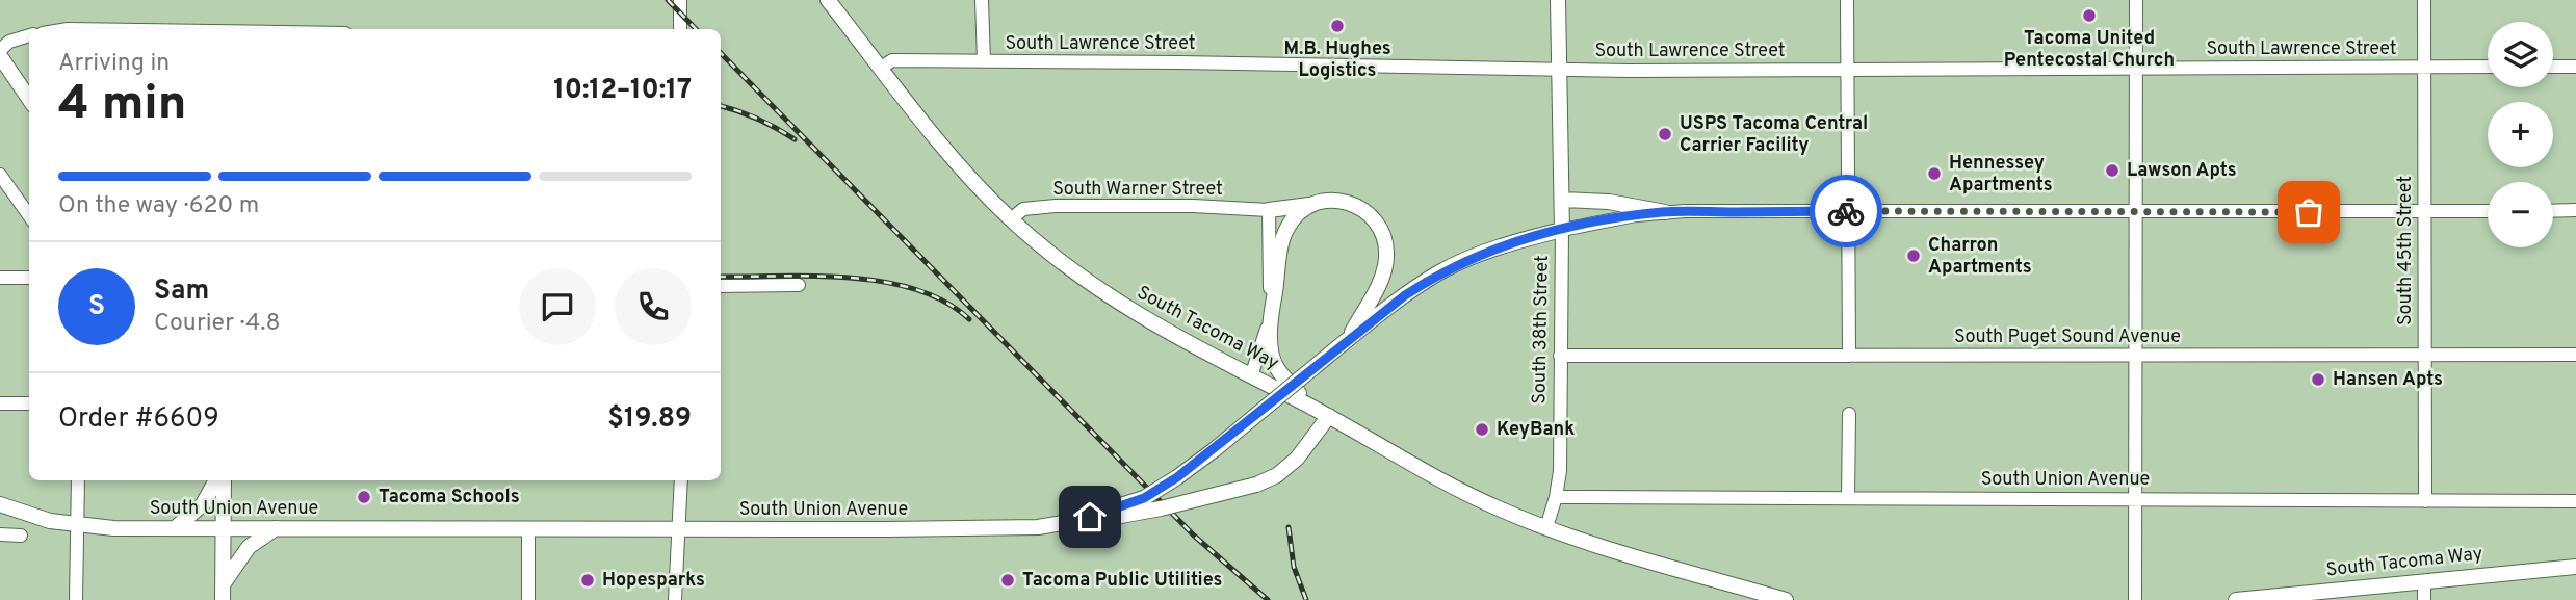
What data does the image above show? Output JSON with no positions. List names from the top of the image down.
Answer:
{
  "streets": {
    "main road": ["South Tacoma Way", "South 38th Street", "South Union Avenue"],
    "street": [
      "South Lawrence Street",
      "South Warner Street",
      "South 45th Street",
      "South Puget Sound Avenue"
    ]
  },
  "crossings": [
    ["South Lawrence Street", "South 45th Street"],
    ["South Lawrence Street", "South Tacoma Way"],
    ["South Lawrence Street", "South 38th Street"],
    ["South Warner Street", "South Tacoma Way"],
    ["South 45th Street", "South Puget Sound Avenue"],
    ["South 45th Street", "South Union Avenue"],
    ["South Tacoma Way", "South 38th Street"],
    ["South 38th Street", "South Puget Sound Avenue"],
    ["South 38th Street", "South Union Avenue"]
  ],
  "places": [
    "Tacoma United Pentecostal Church",
    "M.B. Hughes Logistics",
    "USPS Tacoma Central Carrier Facility",
    "Lawson Apts",
    "Hennessey Apartments",
    "Charron Apartments",
    "Hansen Apts",
    "KeyBank",
    "Tacoma Schools",
    "Hopesparks",
    "Tacoma Public Utilities"
  ],
  "page": {
    "map_buttons": ["+", "−"],
    "heading": ["4 min", "Arriving in", "10:12–10:17"],
    "panel": [
      "Sam",
      "Courier · 4.8",
      "Order #6609",
      "$19.89"
    ],
    "bar": "On the way · 620 m",
    "round": "S"
  }
}
